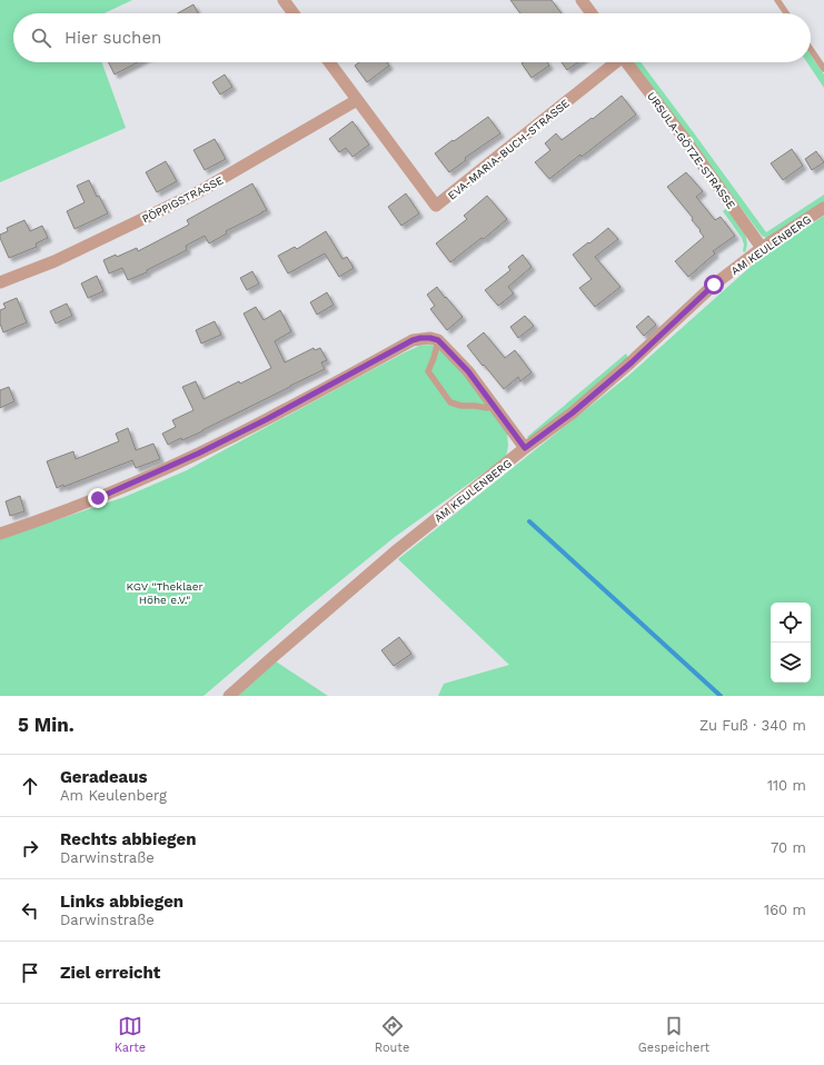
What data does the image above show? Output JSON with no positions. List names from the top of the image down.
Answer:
{
  "streets": {
    "street": [
      "EVA-MARIA-BUCH-STRASSE",
      "URSULA-GÖTZE-STRASSE",
      "PÖPPIGSTRASSE",
      "AM KEULENBERG"
    ]
  },
  "crossings": [
    ["EVA-MARIA-BUCH-STRASSE", "PÖPPIGSTRASSE"],
    ["URSULA-GÖTZE-STRASSE", "AM KEULENBERG"]
  ],
  "parks": ["KGV \"Theklaer Höhe e.V.\""],
  "page": {
    "search": "Hier suchen",
    "heading": ["5 Min.", "Zu Fuß · 340 m"],
    "list": [
      ["Geradeaus", "Am Keulenberg", "110 m"],
      ["Rechts abbiegen", "Darwinstraße", "70 m"],
      ["Links abbiegen", "Darwinstraße", "160 m"],
      "Ziel erreicht"
    ],
    "nav": ["Karte", "Route", "Gespeichert"]
  }
}
